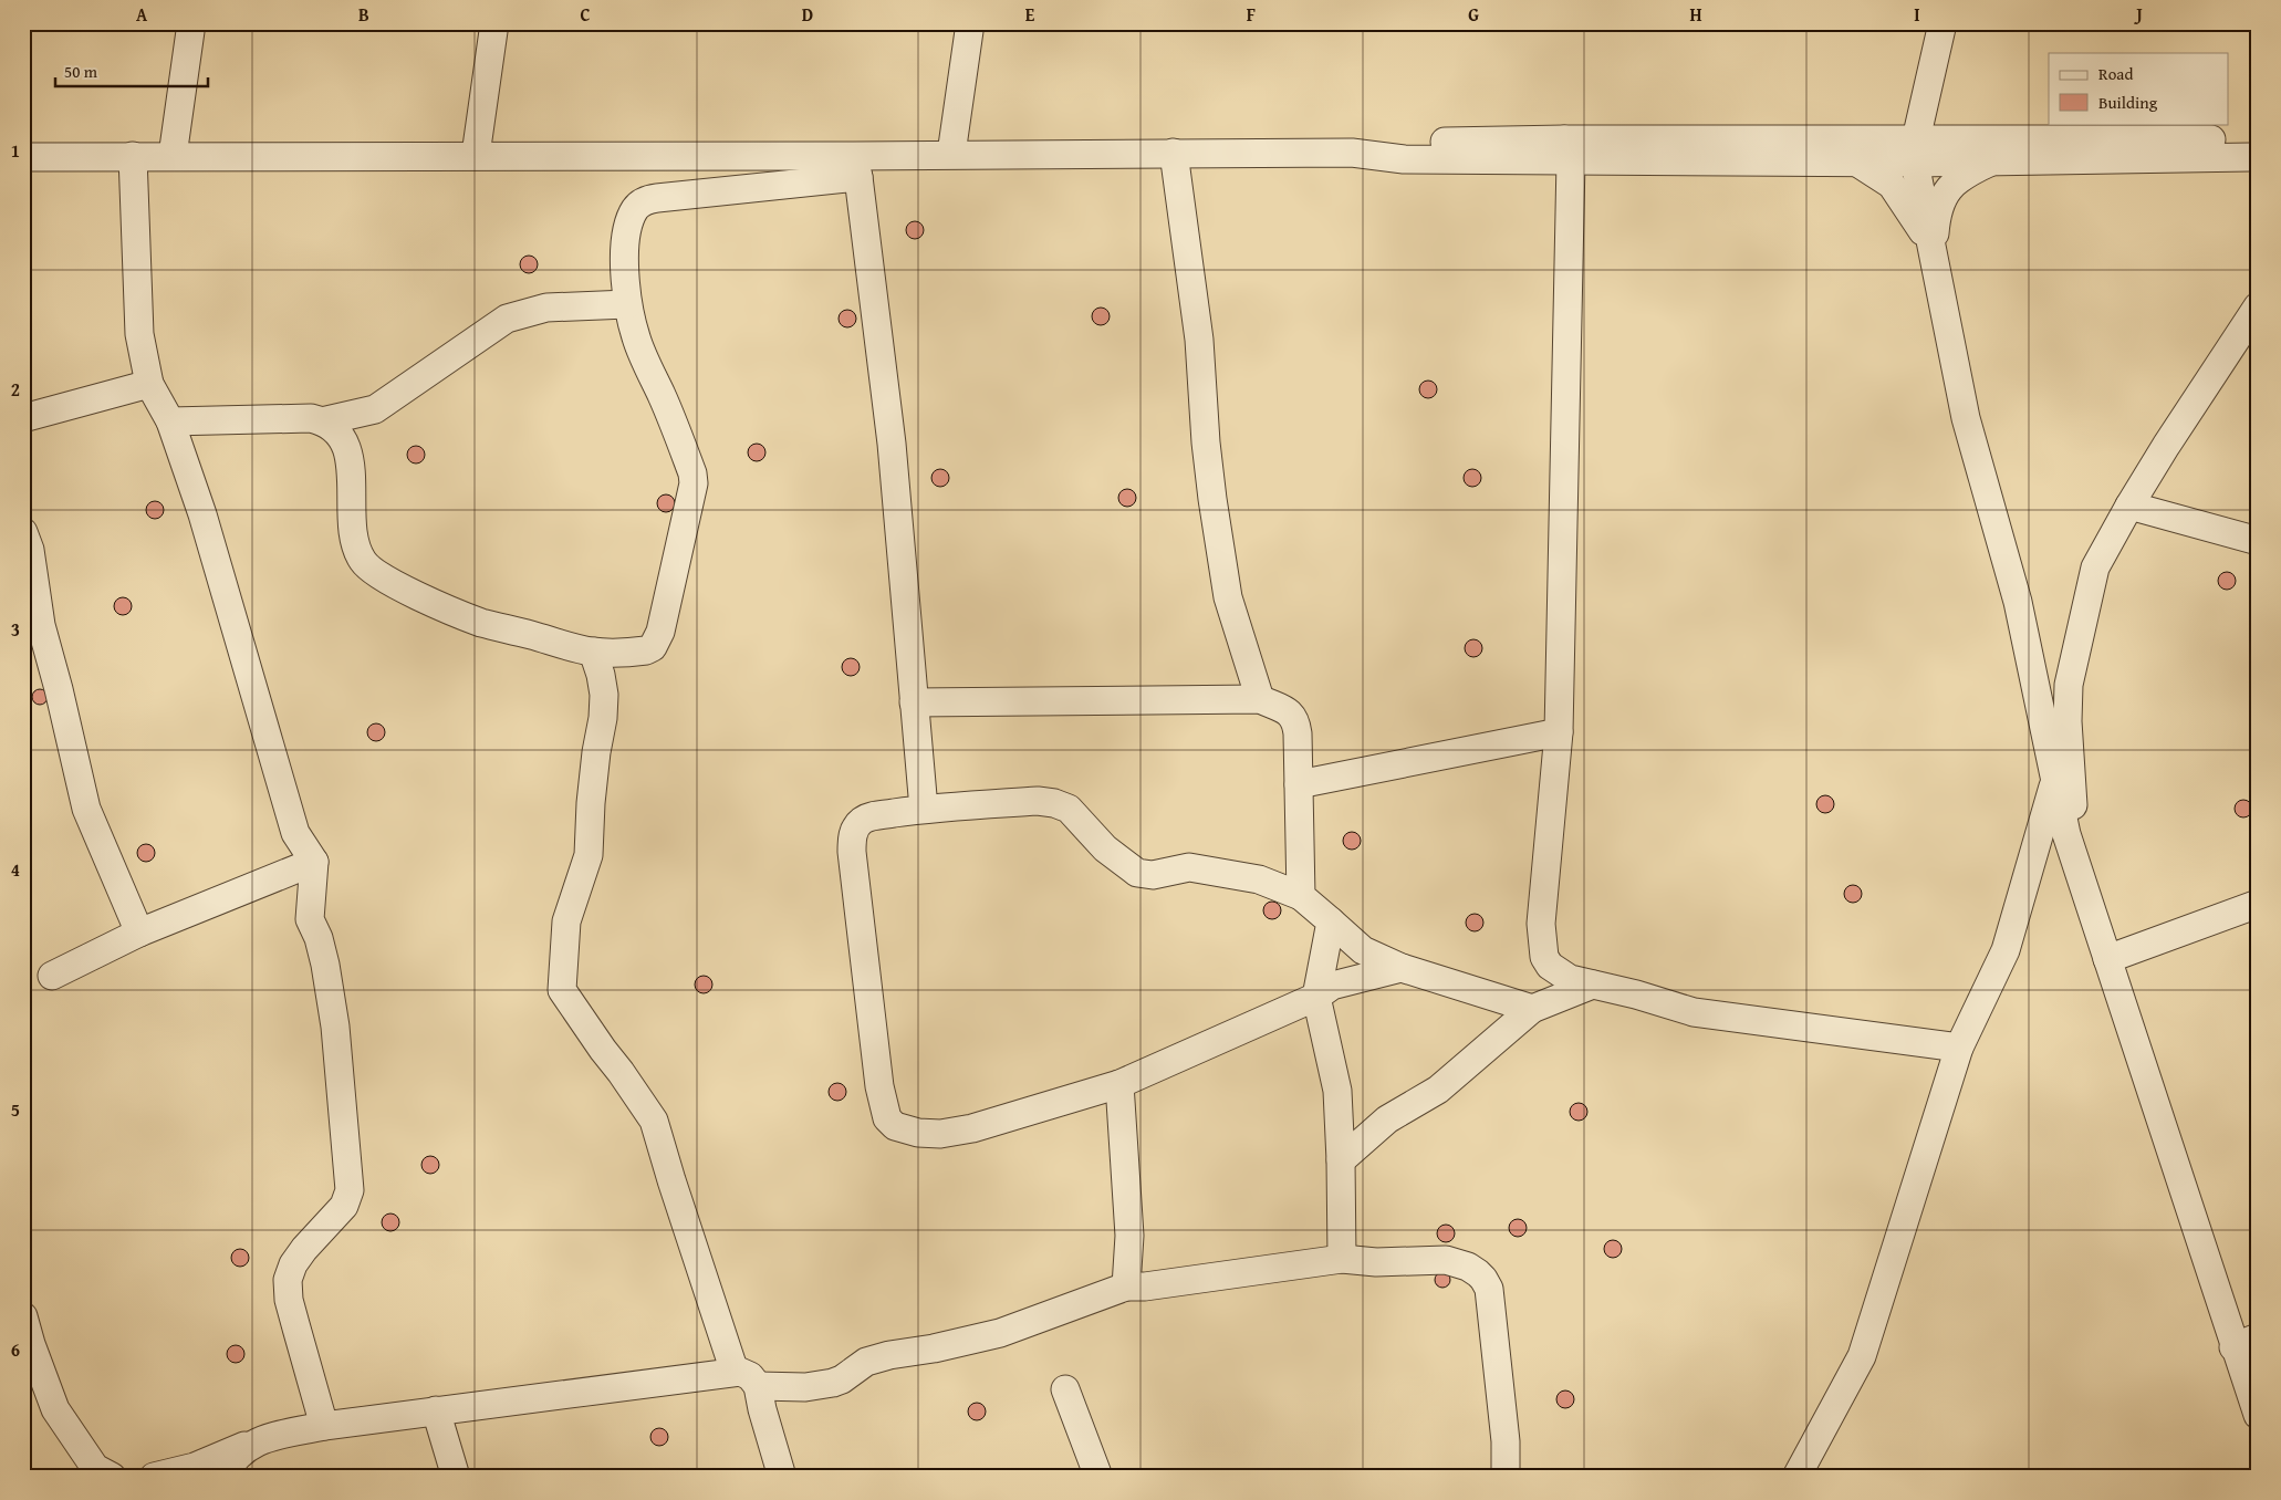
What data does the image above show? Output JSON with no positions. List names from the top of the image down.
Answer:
{
  "legend": ["Road", "Building"],
  "scale_bar": "50 m",
  "grid": {
    "columns": [
      "A",
      "B",
      "C",
      "D",
      "E",
      "F",
      "G",
      "H",
      "I",
      "J"
    ],
    "rows": [
      "1",
      "2",
      "3",
      "4",
      "5",
      "6"
    ]
  }
}
